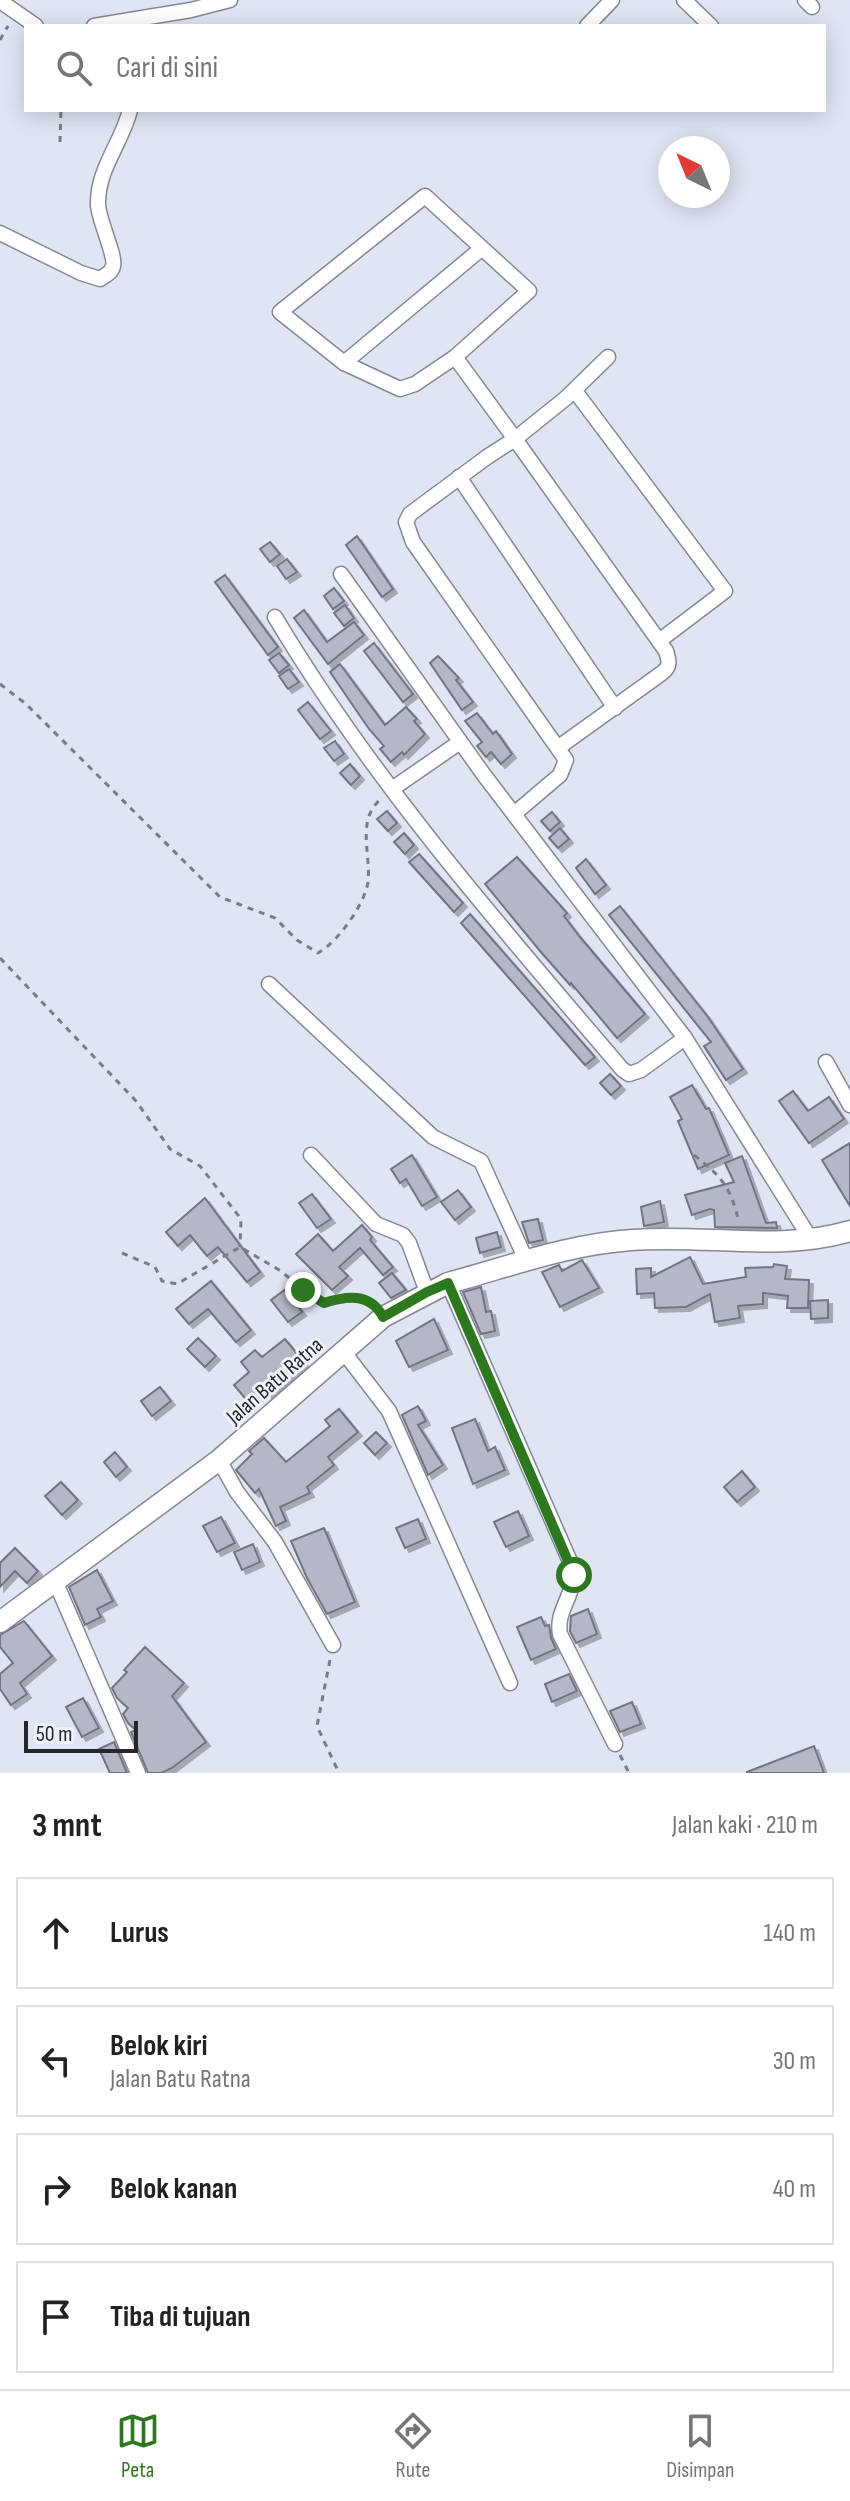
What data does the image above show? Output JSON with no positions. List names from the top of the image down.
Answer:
{
  "streets": {
    "street": ["Jalan Batu Ratna"]
  },
  "scale_bar": "50 m",
  "north": "top left",
  "page": {
    "search": "Cari di sini",
    "scale": "50 m",
    "heading": ["3 mnt", "Jalan kaki · 210 m"],
    "list": [
      ["Lurus", "140 m"],
      ["Belok kiri", "Jalan Batu Ratna", "30 m"],
      ["Belok kanan", "40 m"],
      "Tiba di tujuan"
    ],
    "nav": ["Peta", "Rute", "Disimpan"]
  }
}
